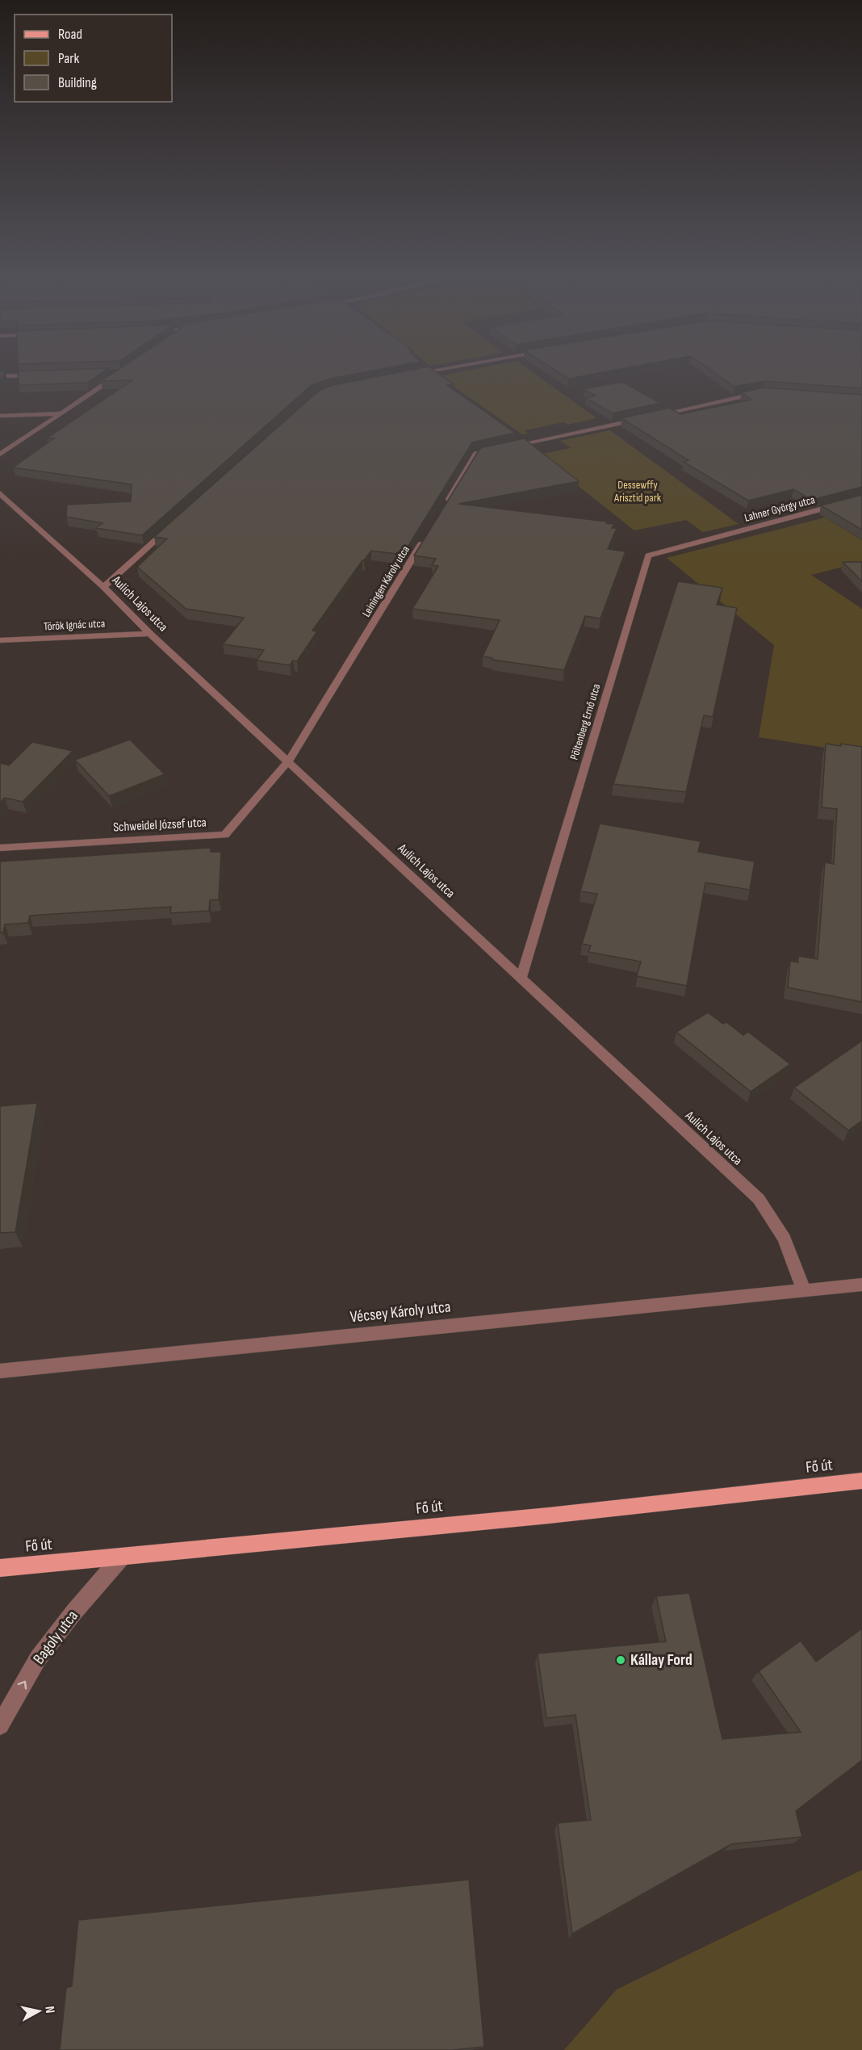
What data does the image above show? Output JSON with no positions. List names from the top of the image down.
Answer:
{
  "streets": {
    "main road": ["Fő út"],
    "street": [
      "Lahner György utca",
      "Leiningen Károly utca",
      "Aulich Lajos utca",
      "Török Ignác utca",
      "Pöltenberg Ernő utca",
      "Schweidel József utca",
      "Vécsey Károly utca",
      "Bagoly utca"
    ]
  },
  "crossings": [
    ["Lahner György utca", "Pöltenberg Ernő utca"],
    ["Leiningen Károly utca", "Aulich Lajos utca"],
    ["Leiningen Károly utca", "Schweidel József utca"],
    ["Aulich Lajos utca", "Török Ignác utca"],
    ["Aulich Lajos utca", "Pöltenberg Ernő utca"],
    ["Aulich Lajos utca", "Schweidel József utca"],
    ["Aulich Lajos utca", "Vécsey Károly utca"],
    ["Fő út", "Bagoly utca"]
  ],
  "one_way": ["Bagoly utca"],
  "parks": ["Dessewffy Arisztid park"],
  "places": ["Kállay Ford"],
  "legend": ["Road", "Park", "Building"],
  "north": "right"
}
